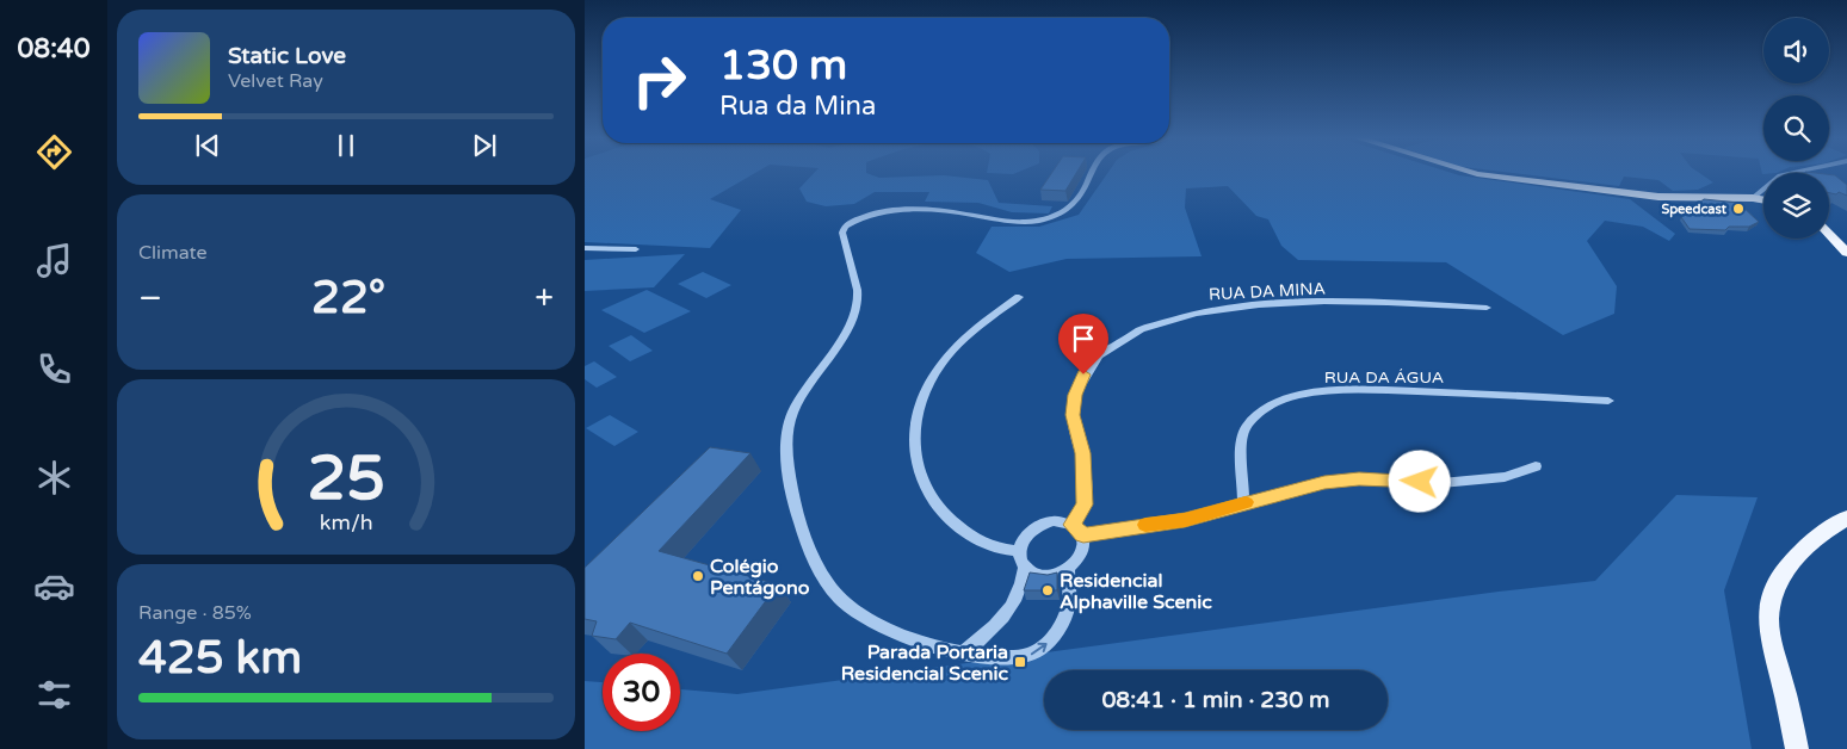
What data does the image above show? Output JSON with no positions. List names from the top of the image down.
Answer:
{
  "streets": {
    "street": ["RUA DA MINA", "RUA DA ÁGUA"]
  },
  "places": {
    "other": ["Speedcast", "Colégio Pentágono", "Residencial Alphaville Scenic"],
    "transit": ["Parada Portaria Residencial Scenic"]
  },
  "page": {
    "tabs": "08:40",
    "turn": ["130 m", "Rua da Mina"],
    "song": ["Static Love", "Velvet Ray"],
    "tile": [
      "Climate",
      ["Range · 85%", "425 km"]
    ],
    "heat": ["−", "22°", "+"],
    "limit": "30",
    "trip": "08:41 · 1 min · 230 m",
    "gauge": ["25", "km/h"]
  }
}
